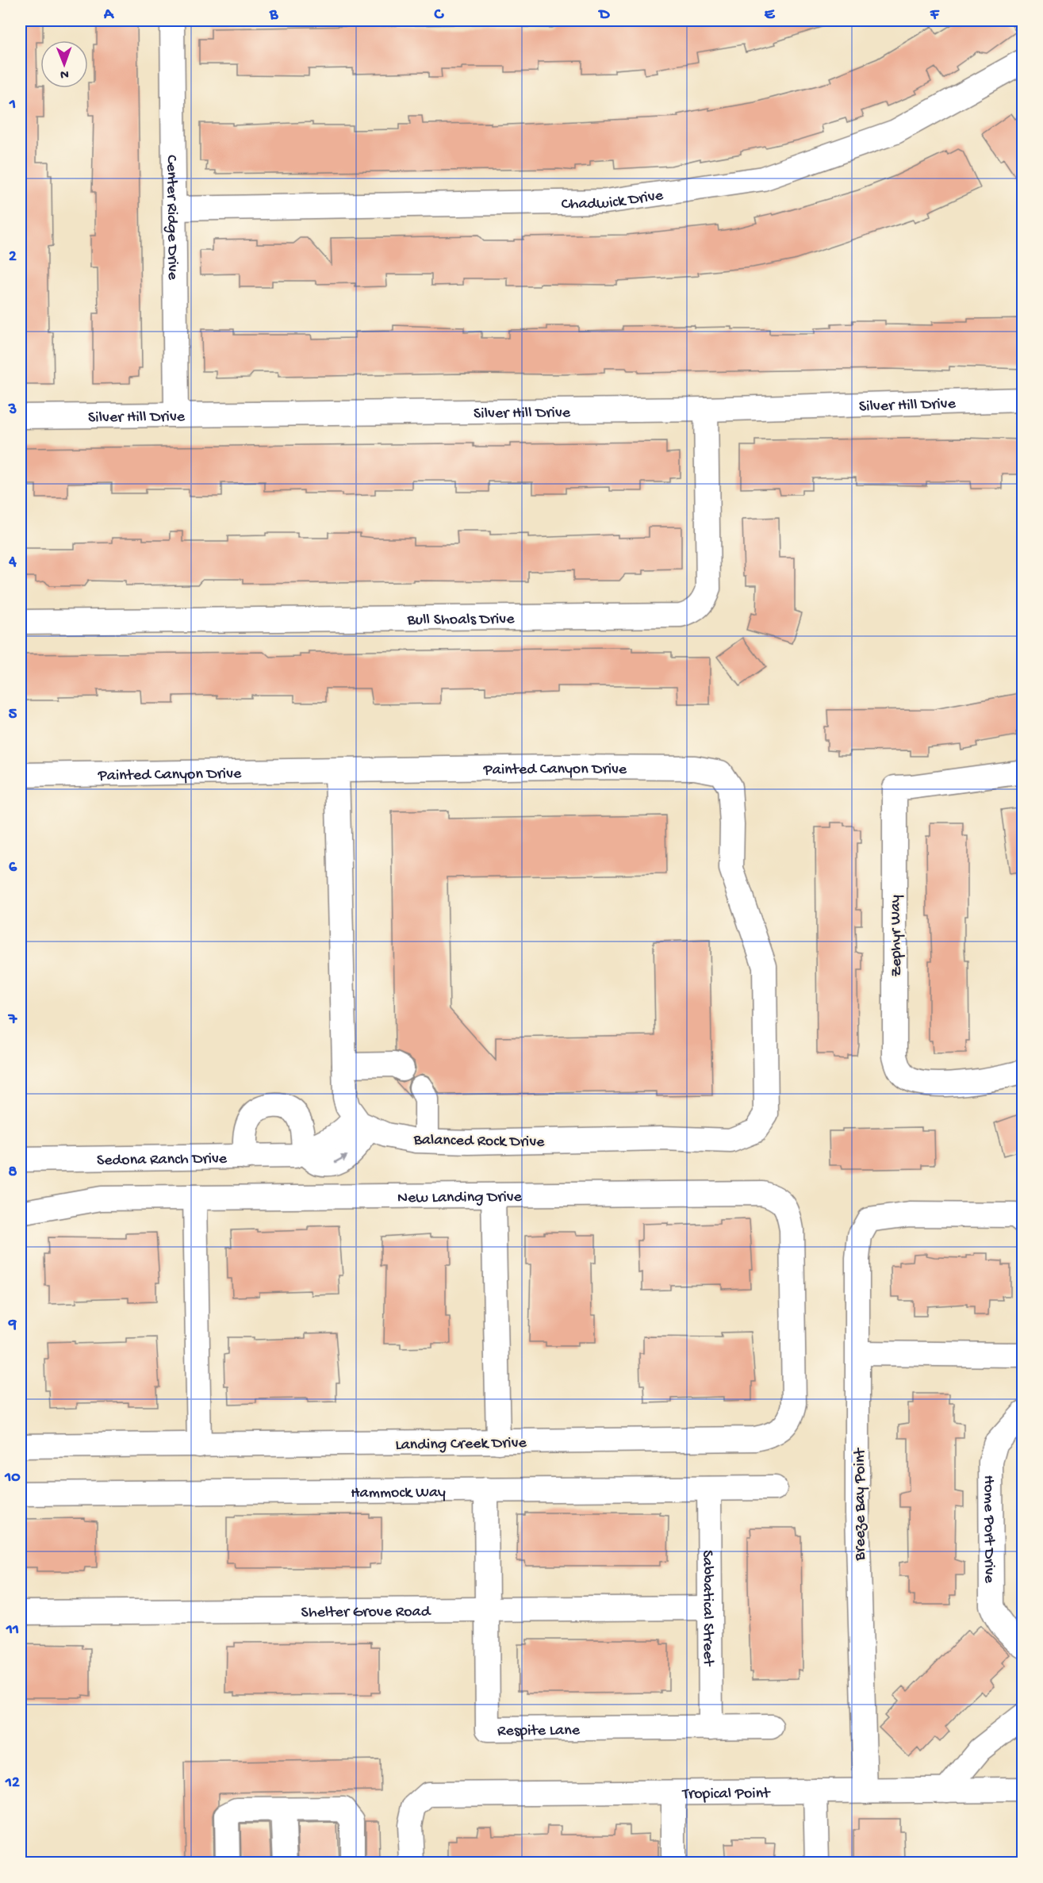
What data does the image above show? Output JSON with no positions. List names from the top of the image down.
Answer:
{
  "streets": {
    "street": [
      "Chadwick Drive",
      "Center Ridge Drive",
      "Silver Hill Drive",
      "Bull Shoals Drive",
      "Painted Canyon Drive",
      "Zephyr Way",
      "Balanced Rock Drive",
      "Sedona Ranch Drive",
      "New Landing Drive",
      "Landing Creek Drive",
      "Hammock Way",
      "Breeze Bay Point",
      "Home Port Drive",
      "Sabbatical Street",
      "Shelter Grove Road",
      "Respite Lane",
      "Tropical Point"
    ]
  },
  "crossings": [
    ["Chadwick Drive", "Center Ridge Drive"],
    ["Center Ridge Drive", "Silver Hill Drive"],
    ["Silver Hill Drive", "Bull Shoals Drive"],
    ["Painted Canyon Drive", "Balanced Rock Drive"],
    ["Balanced Rock Drive", "Sedona Ranch Drive"],
    ["New Landing Drive", "Landing Creek Drive"],
    ["Hammock Way", "Sabbatical Street"],
    ["Hammock Way", "Respite Lane"],
    ["Breeze Bay Point", "Tropical Point"],
    ["Sabbatical Street", "Shelter Grove Road"],
    ["Sabbatical Street", "Respite Lane"],
    ["Shelter Grove Road", "Respite Lane"]
  ],
  "north": "bottom",
  "grid": {
    "columns": [
      "A",
      "B",
      "C",
      "D",
      "E",
      "F"
    ],
    "rows": [
      "1",
      "2",
      "3",
      "4",
      "5",
      "6",
      "7",
      "8",
      "9",
      "10",
      "11",
      "12"
    ]
  }
}
